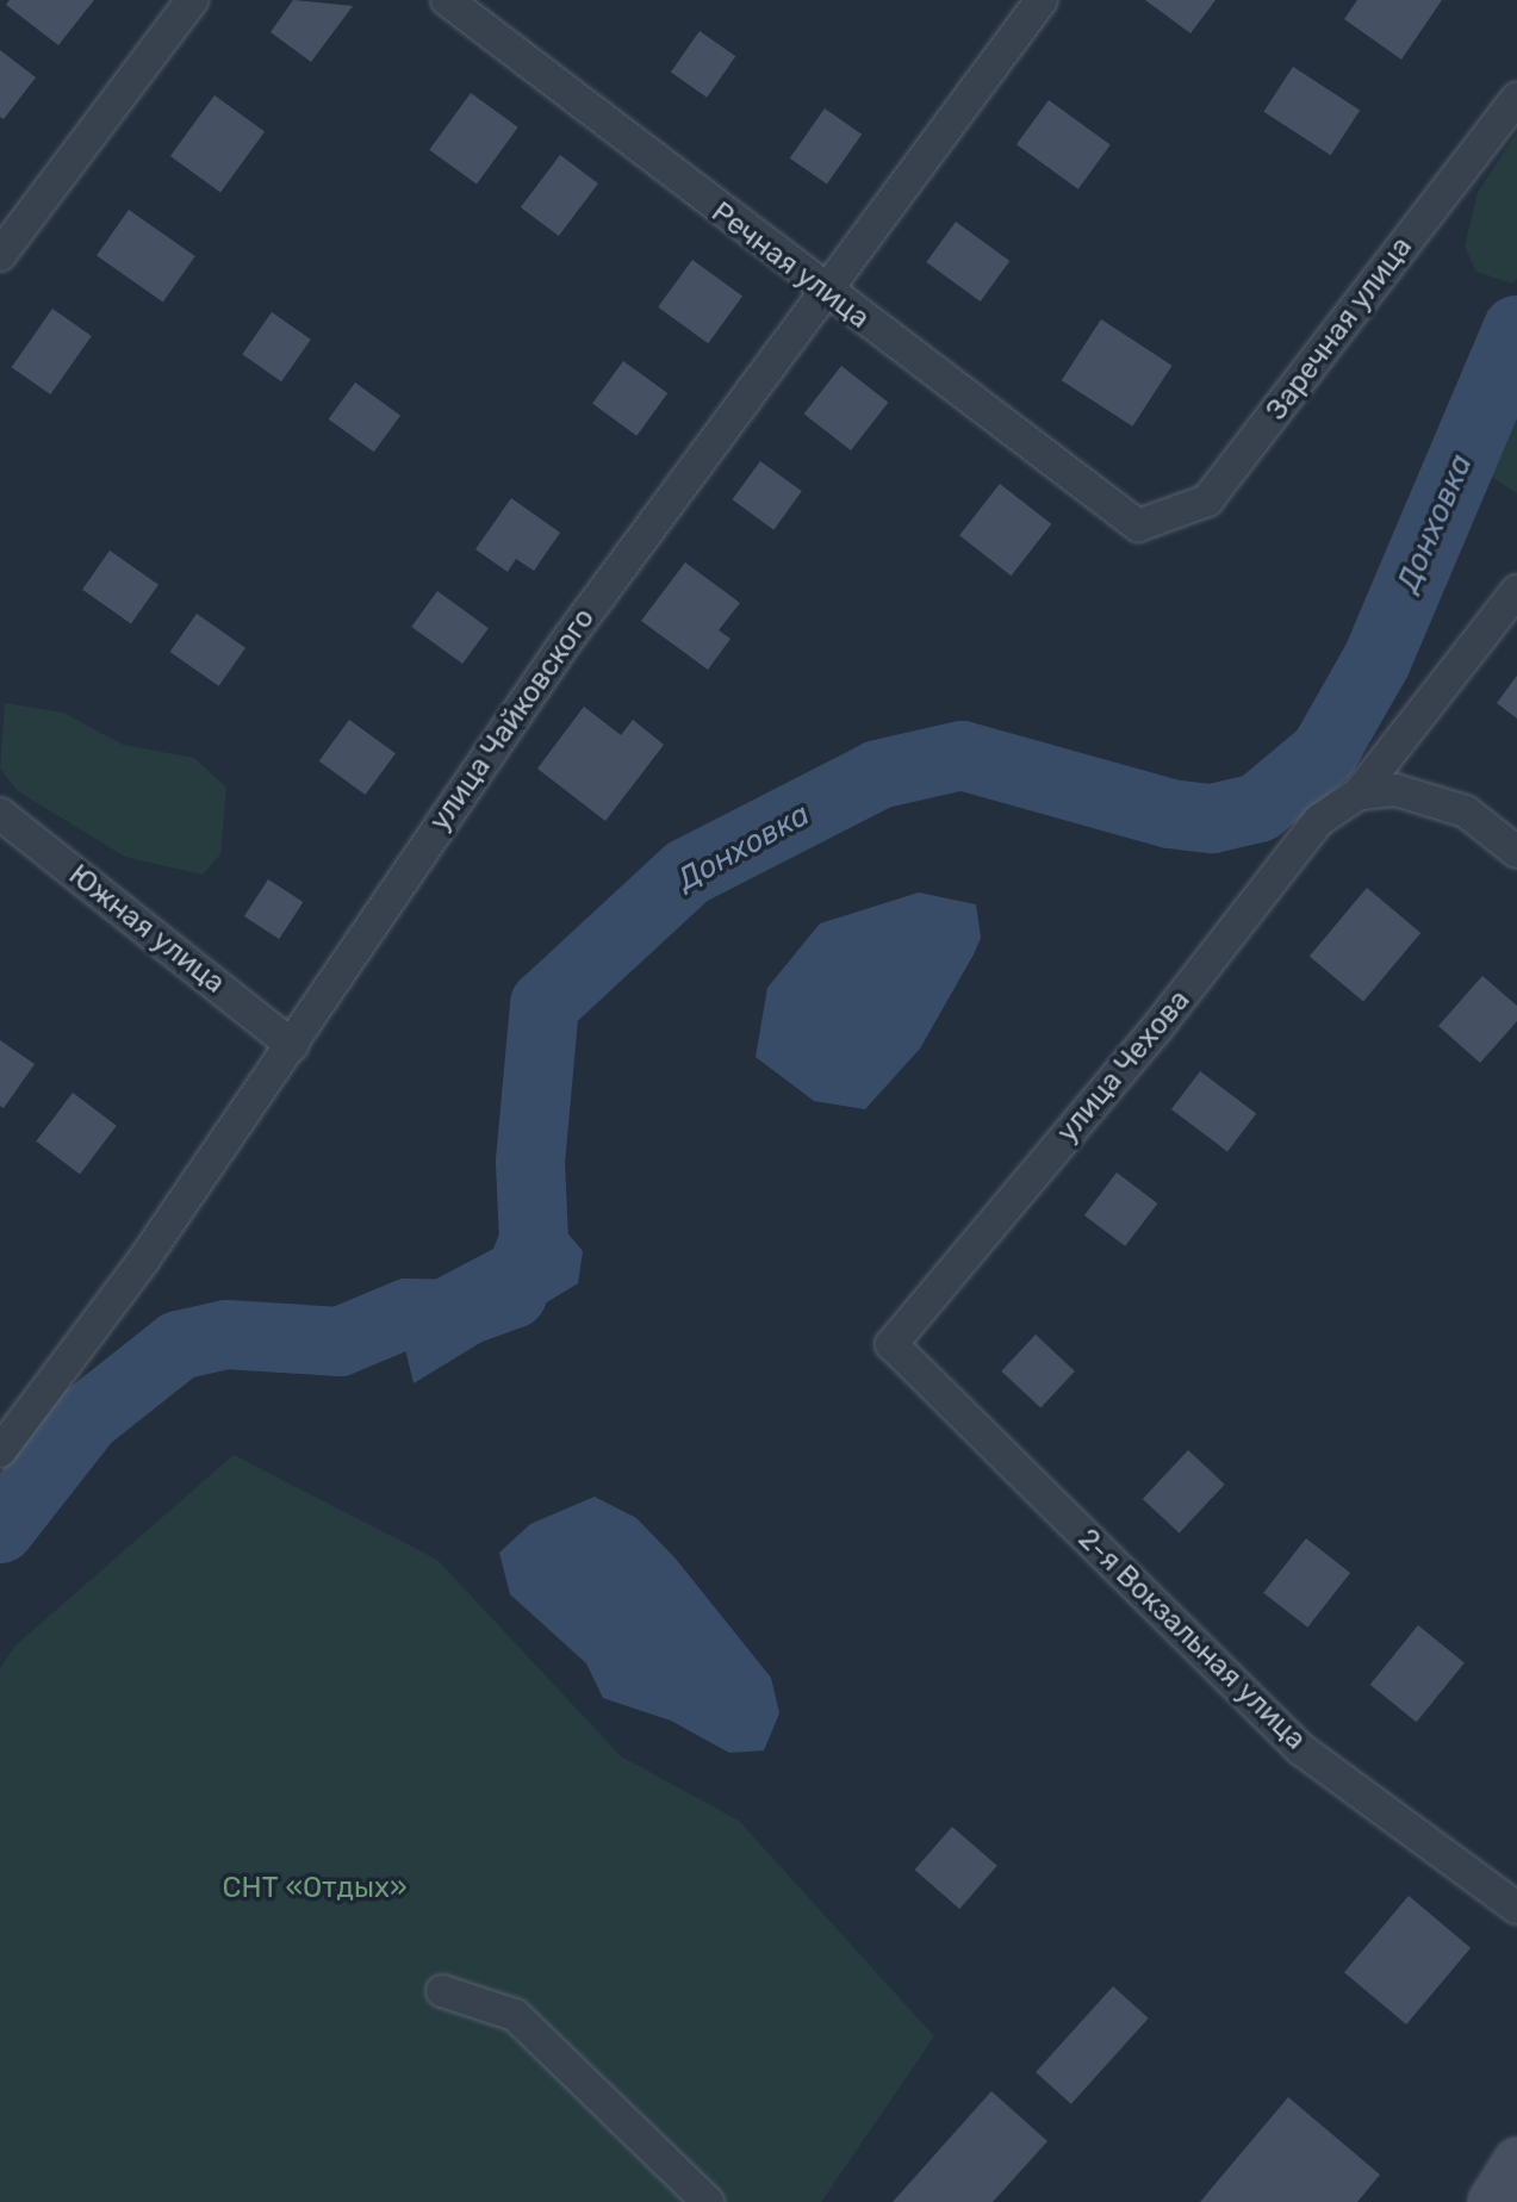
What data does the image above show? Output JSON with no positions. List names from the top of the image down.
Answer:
{
  "streets": {
    "street": [
      "Речная улица",
      "Заречная улица",
      "улица Чайковского",
      "Южная улица",
      "улица Чехова",
      "2-я Вокзальная улица"
    ]
  },
  "crossings": [
    ["Речная улица", "Заречная улица"],
    ["Речная улица", "улица Чайковского"],
    ["улица Чайковского", "Южная улица"],
    ["улица Чехова", "2-я Вокзальная улица"]
  ],
  "water": ["Донховка"],
  "parks": ["СНТ «Отдых»"]
}
